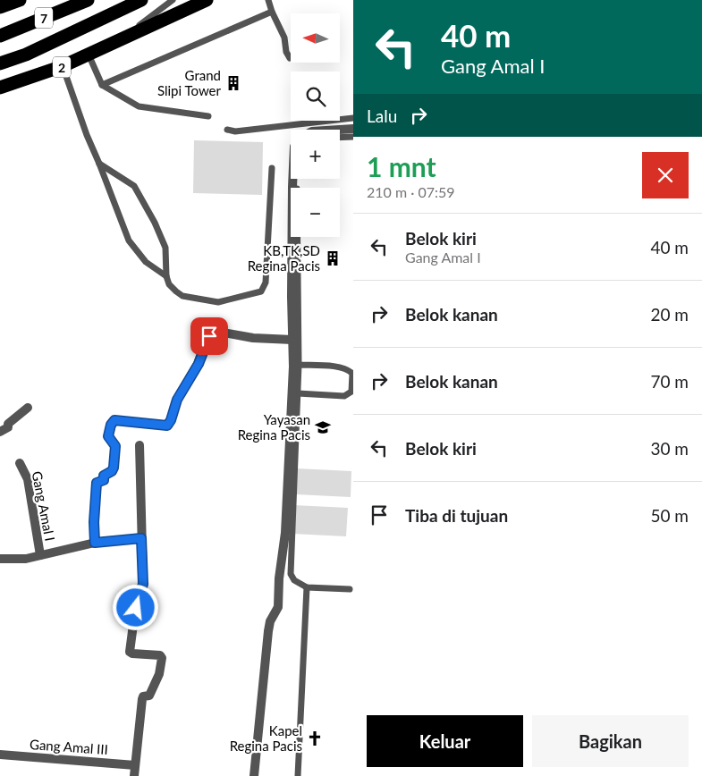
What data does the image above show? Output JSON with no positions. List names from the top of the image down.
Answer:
{
  "streets": {
    "highway": ["7", "2"],
    "street": ["Gang Amal I", "Gang Amal III"]
  },
  "places": {
    "building": ["Grand Slipi Tower", "KB,TK,SD Regina Pacis"],
    "school or university": ["Yayasan Regina Pacis"],
    "church": ["Kapel Regina Pacis"]
  },
  "north": "left",
  "page": {
    "turn": ["40 m", "Gang Amal I"],
    "map_buttons": ["+", "−"],
    "then": "Lalu",
    "heading": ["1 mnt", "210 m · 07:59"],
    "list": [
      {
        "name": "Belok kiri",
        "note": "Gang Amal I",
        "value": "40 m"
      },
      {
        "name": "Belok kanan",
        "value": "20 m"
      },
      {
        "name": "Belok kanan",
        "value": "70 m"
      },
      {
        "name": "Belok kiri",
        "value": "30 m"
      },
      {
        "name": "Tiba di tujuan",
        "value": "50 m"
      }
    ],
    "buttons": ["Keluar", "Bagikan"]
  }
}
